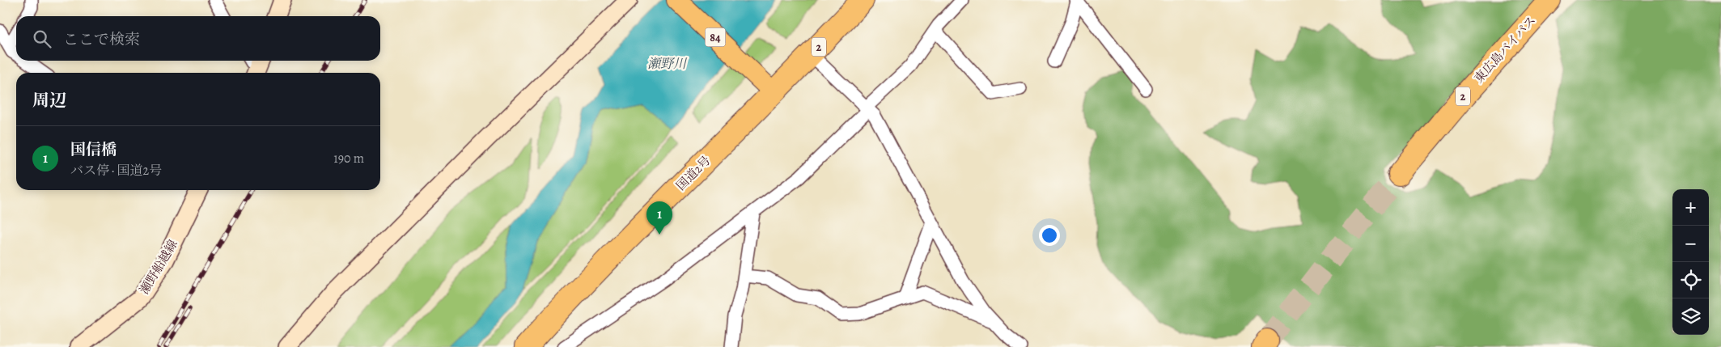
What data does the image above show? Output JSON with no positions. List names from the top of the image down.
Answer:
{
  "streets": {
    "highway": ["2", "東広島バイパス", "国道2号"],
    "main road": ["84"],
    "street": ["瀬野船越線"]
  },
  "crossings": [
    ["84", "国道2号"]
  ],
  "water": ["瀬野川"],
  "page": {
    "search": "ここで検索",
    "heading": "周辺",
    "list": [
      {
        "mark": "1",
        "name": "国信橋",
        "note": "バス停 · 国道2号",
        "value": "190 m"
      }
    ],
    "map_buttons": ["+", "−"],
    "pins": "1"
  }
}
